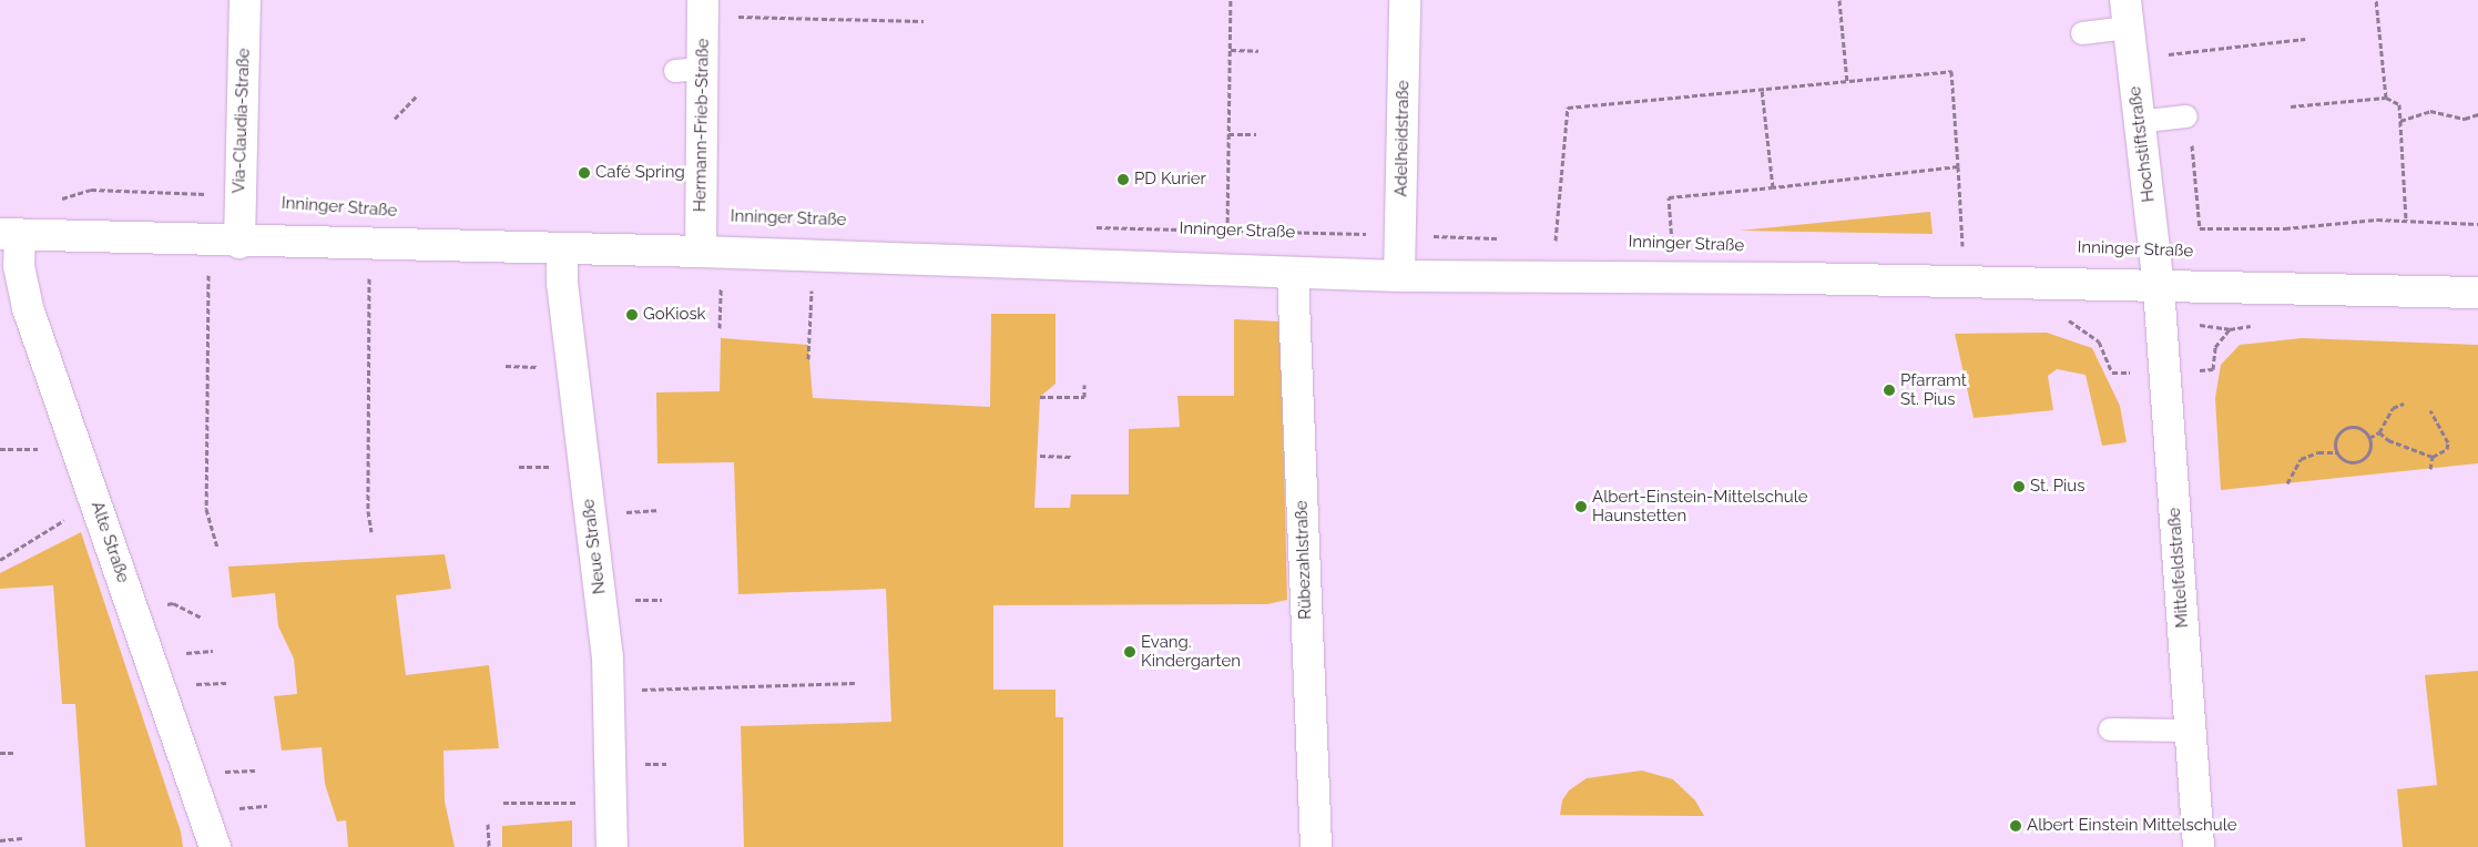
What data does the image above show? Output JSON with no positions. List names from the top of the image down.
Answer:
{
  "streets": {
    "street": [
      "Via-Claudia-Straße",
      "Hermann-Frieb-Straße",
      "Adelheidstraße",
      "Hochstiftstraße",
      "Inninger Straße",
      "Alte Straße",
      "Neue Straße",
      "Rübezahlstraße",
      "Mittelfeldstraße"
    ]
  },
  "crossings": [
    ["Via-Claudia-Straße", "Inninger Straße"],
    ["Hermann-Frieb-Straße", "Inninger Straße"],
    ["Adelheidstraße", "Inninger Straße"],
    ["Hochstiftstraße", "Inninger Straße"],
    ["Hochstiftstraße", "Mittelfeldstraße"],
    ["Inninger Straße", "Alte Straße"],
    ["Inninger Straße", "Neue Straße"],
    ["Inninger Straße", "Rübezahlstraße"],
    ["Inninger Straße", "Mittelfeldstraße"]
  ],
  "places": [
    "Café Spring",
    "PD Kurier",
    "GoKiosk",
    "Pfarramt St. Pius",
    "St. Pius",
    "Albert-Einstein-Mittelschule Haunstetten",
    "Evang. Kindergarten",
    "Albert Einstein Mittelschule"
  ]
}
